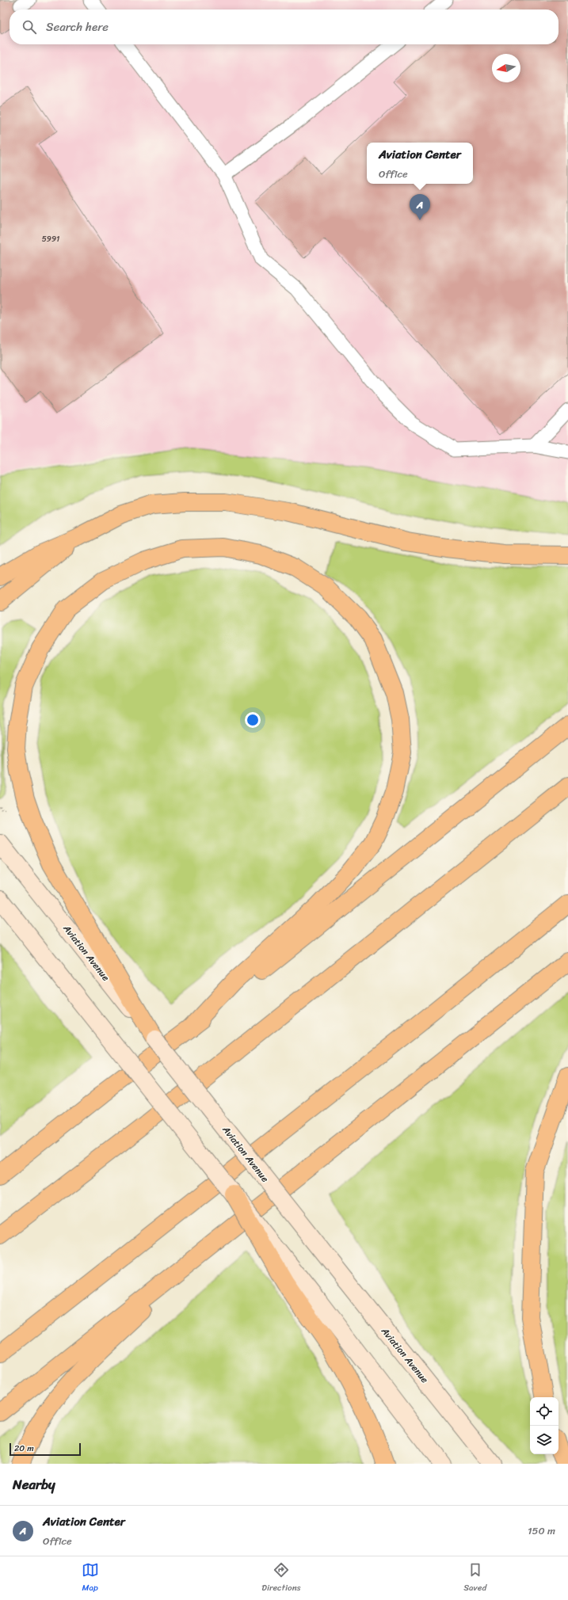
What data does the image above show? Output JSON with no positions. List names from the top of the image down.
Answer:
{
  "streets": {
    "street": ["Aviation Avenue"]
  },
  "house_numbers": ["5991"],
  "scale_bar": "20 m",
  "north": "left",
  "page": {
    "search": "Search here",
    "popup": ["Aviation Center", "Office"],
    "pins": "A",
    "scale": "20 m",
    "heading": "Nearby",
    "list": [
      {
        "mark": "A",
        "name": "Aviation Center",
        "note": "Office",
        "value": "150 m"
      }
    ],
    "nav": ["Map", "Directions", "Saved"]
  }
}
